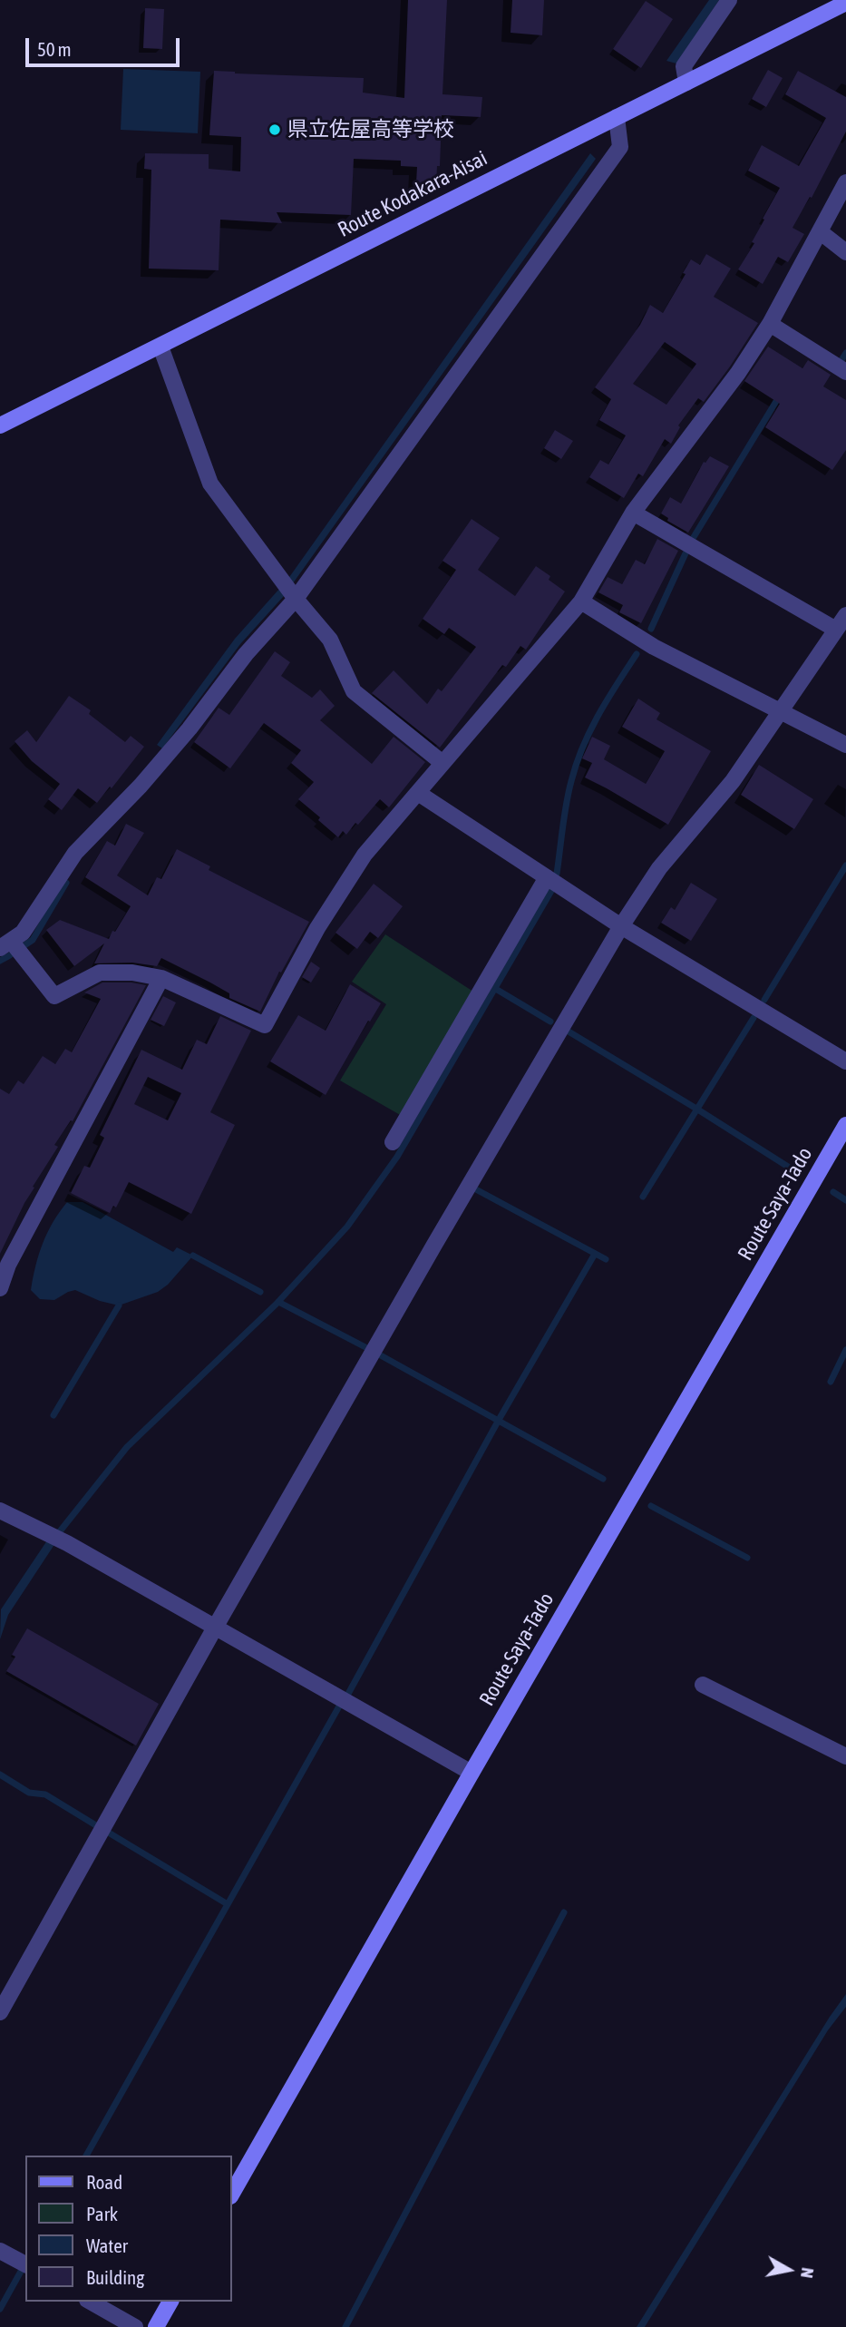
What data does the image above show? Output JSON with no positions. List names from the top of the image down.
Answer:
{
  "streets": {
    "main road": ["Route Kodakara-Aisai", "Route Saya-Tado"]
  },
  "places": ["県立佐屋高等学校"],
  "legend": [
    "Road",
    "Park",
    "Water",
    "Building"
  ],
  "scale_bar": "50 m",
  "north": "right"
}
